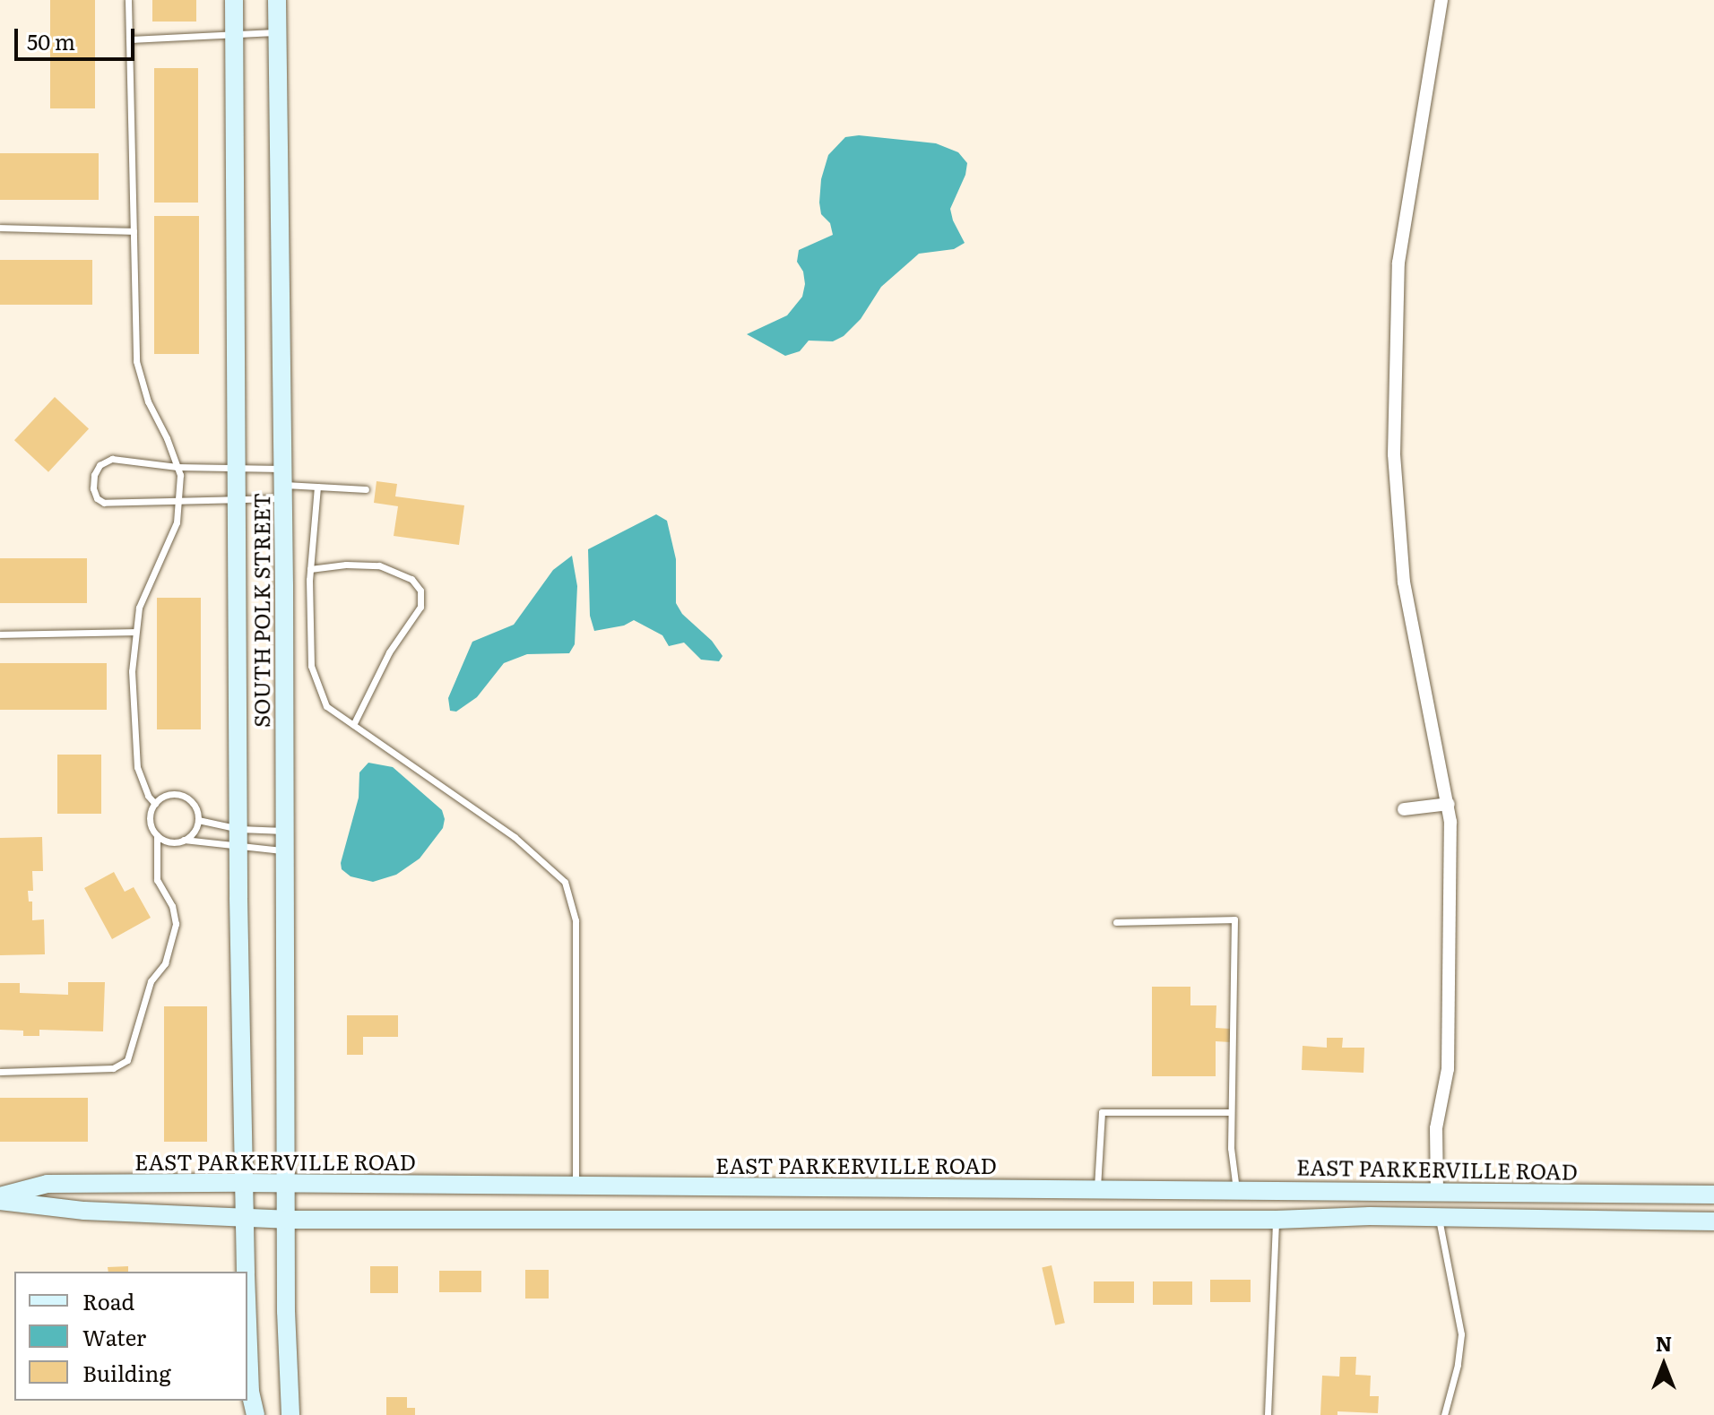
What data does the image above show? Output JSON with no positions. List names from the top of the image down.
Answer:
{
  "streets": {
    "main road": ["SOUTH POLK STREET", "EAST PARKERVILLE ROAD"]
  },
  "crossings": [
    ["SOUTH POLK STREET", "EAST PARKERVILLE ROAD"]
  ],
  "legend": ["Road", "Water", "Building"],
  "scale_bar": "50 m",
  "north": "top"
}
